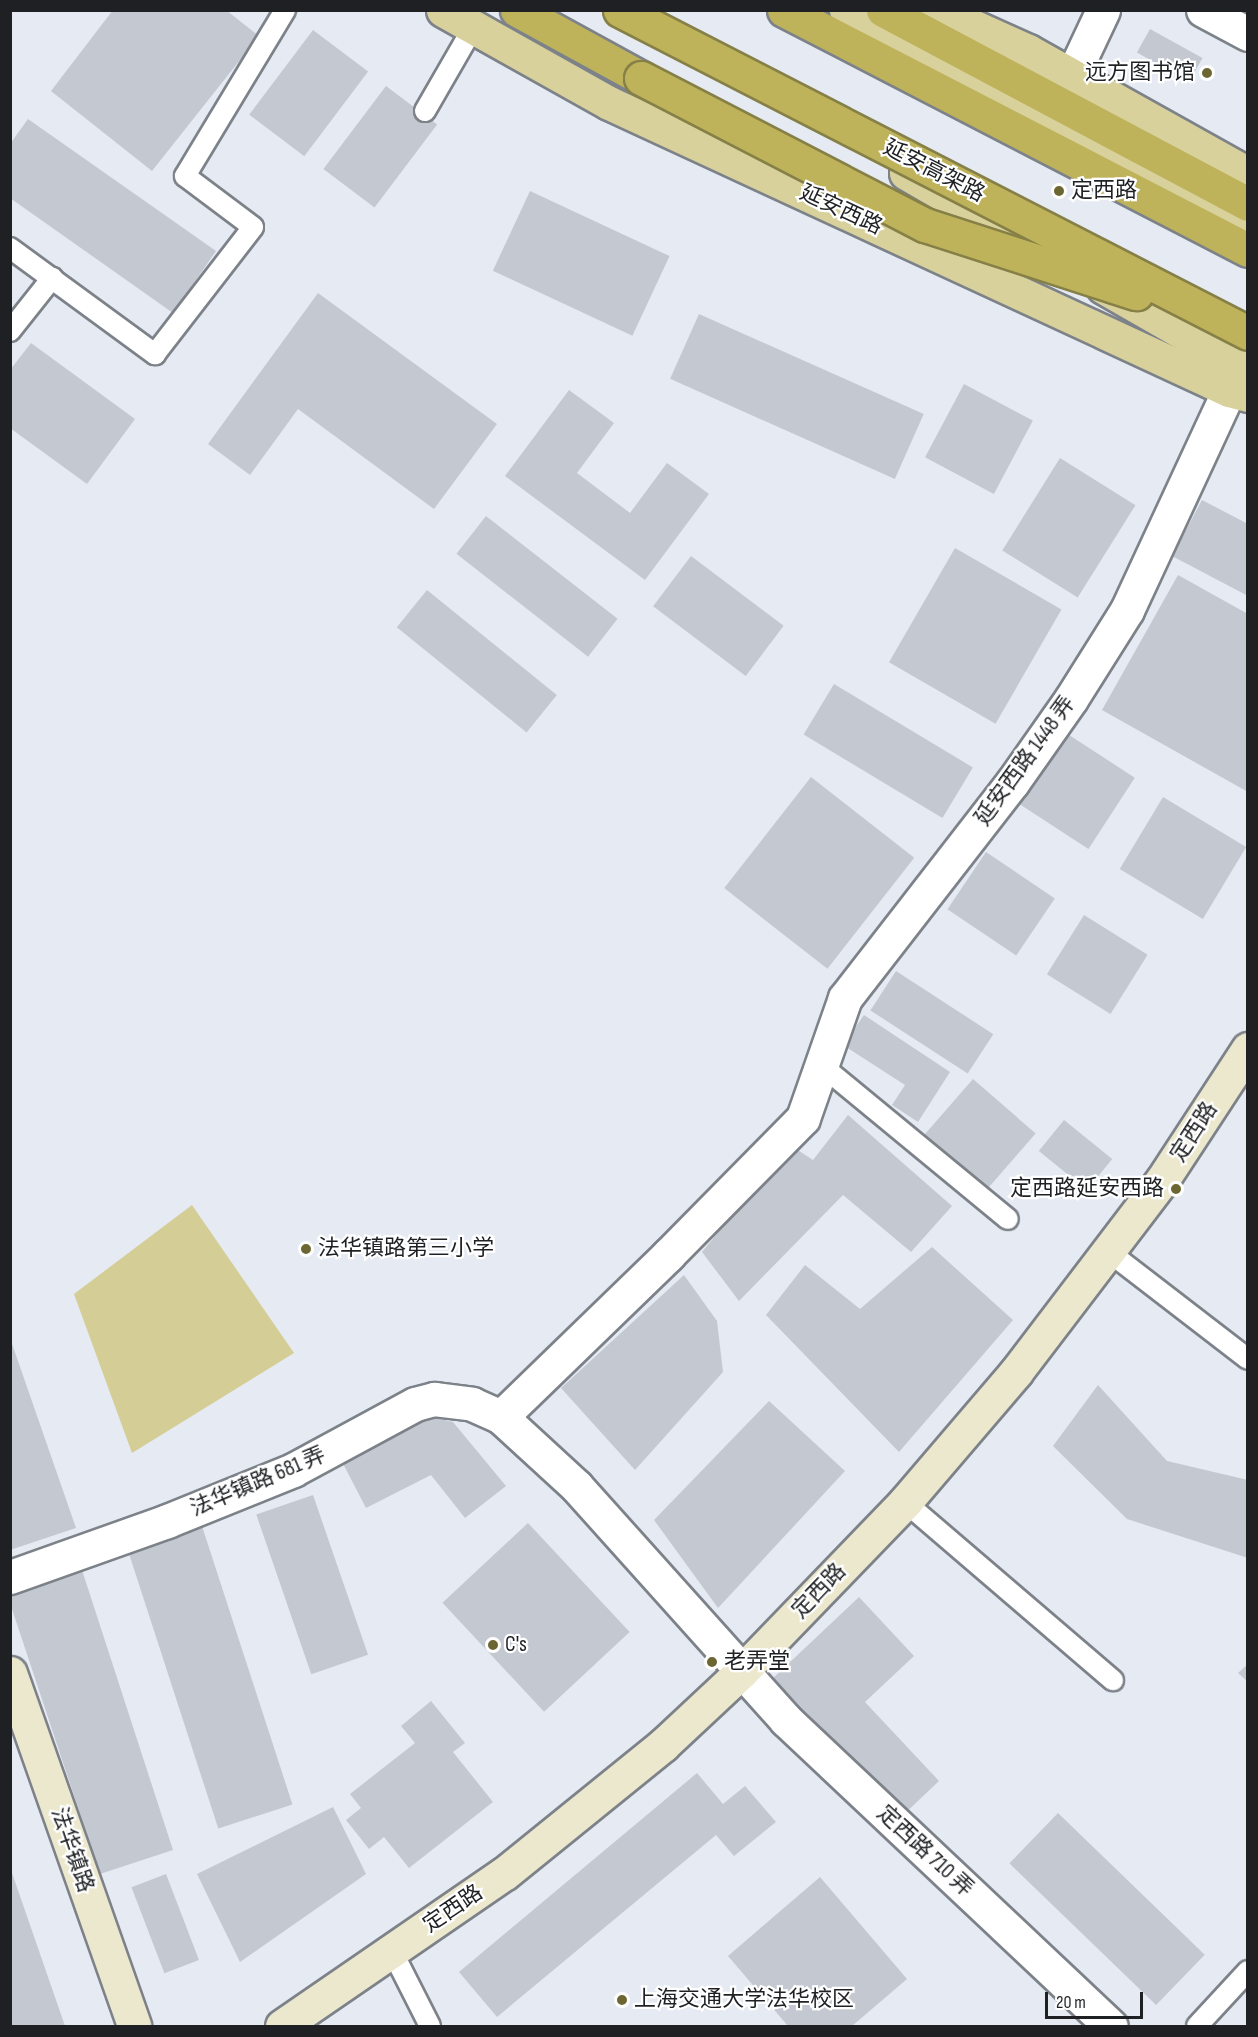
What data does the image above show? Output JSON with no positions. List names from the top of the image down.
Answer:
{
  "streets": {
    "highway": ["延安高架路"],
    "main road": ["延安西路"],
    "street": [
      "延安西路 1448 弄",
      "定西路",
      "法华镇路 681 弄",
      "法华镇路",
      "定西路 710 弄"
    ]
  },
  "crossings": [
    ["延安西路", "延安西路 1448 弄"],
    ["延安西路 1448 弄", "法华镇路 681 弄"],
    ["延安西路 1448 弄", "定西路 710 弄"],
    ["定西路", "定西路 710 弄"],
    ["法华镇路 681 弄", "定西路 710 弄"]
  ],
  "places": [
    "远方图书馆",
    "定西路",
    "定西路延安西路",
    "法华镇路第三小学",
    "C's",
    "老弄堂",
    "上海交通大学法华校区"
  ],
  "scale_bar": "20 m"
}
